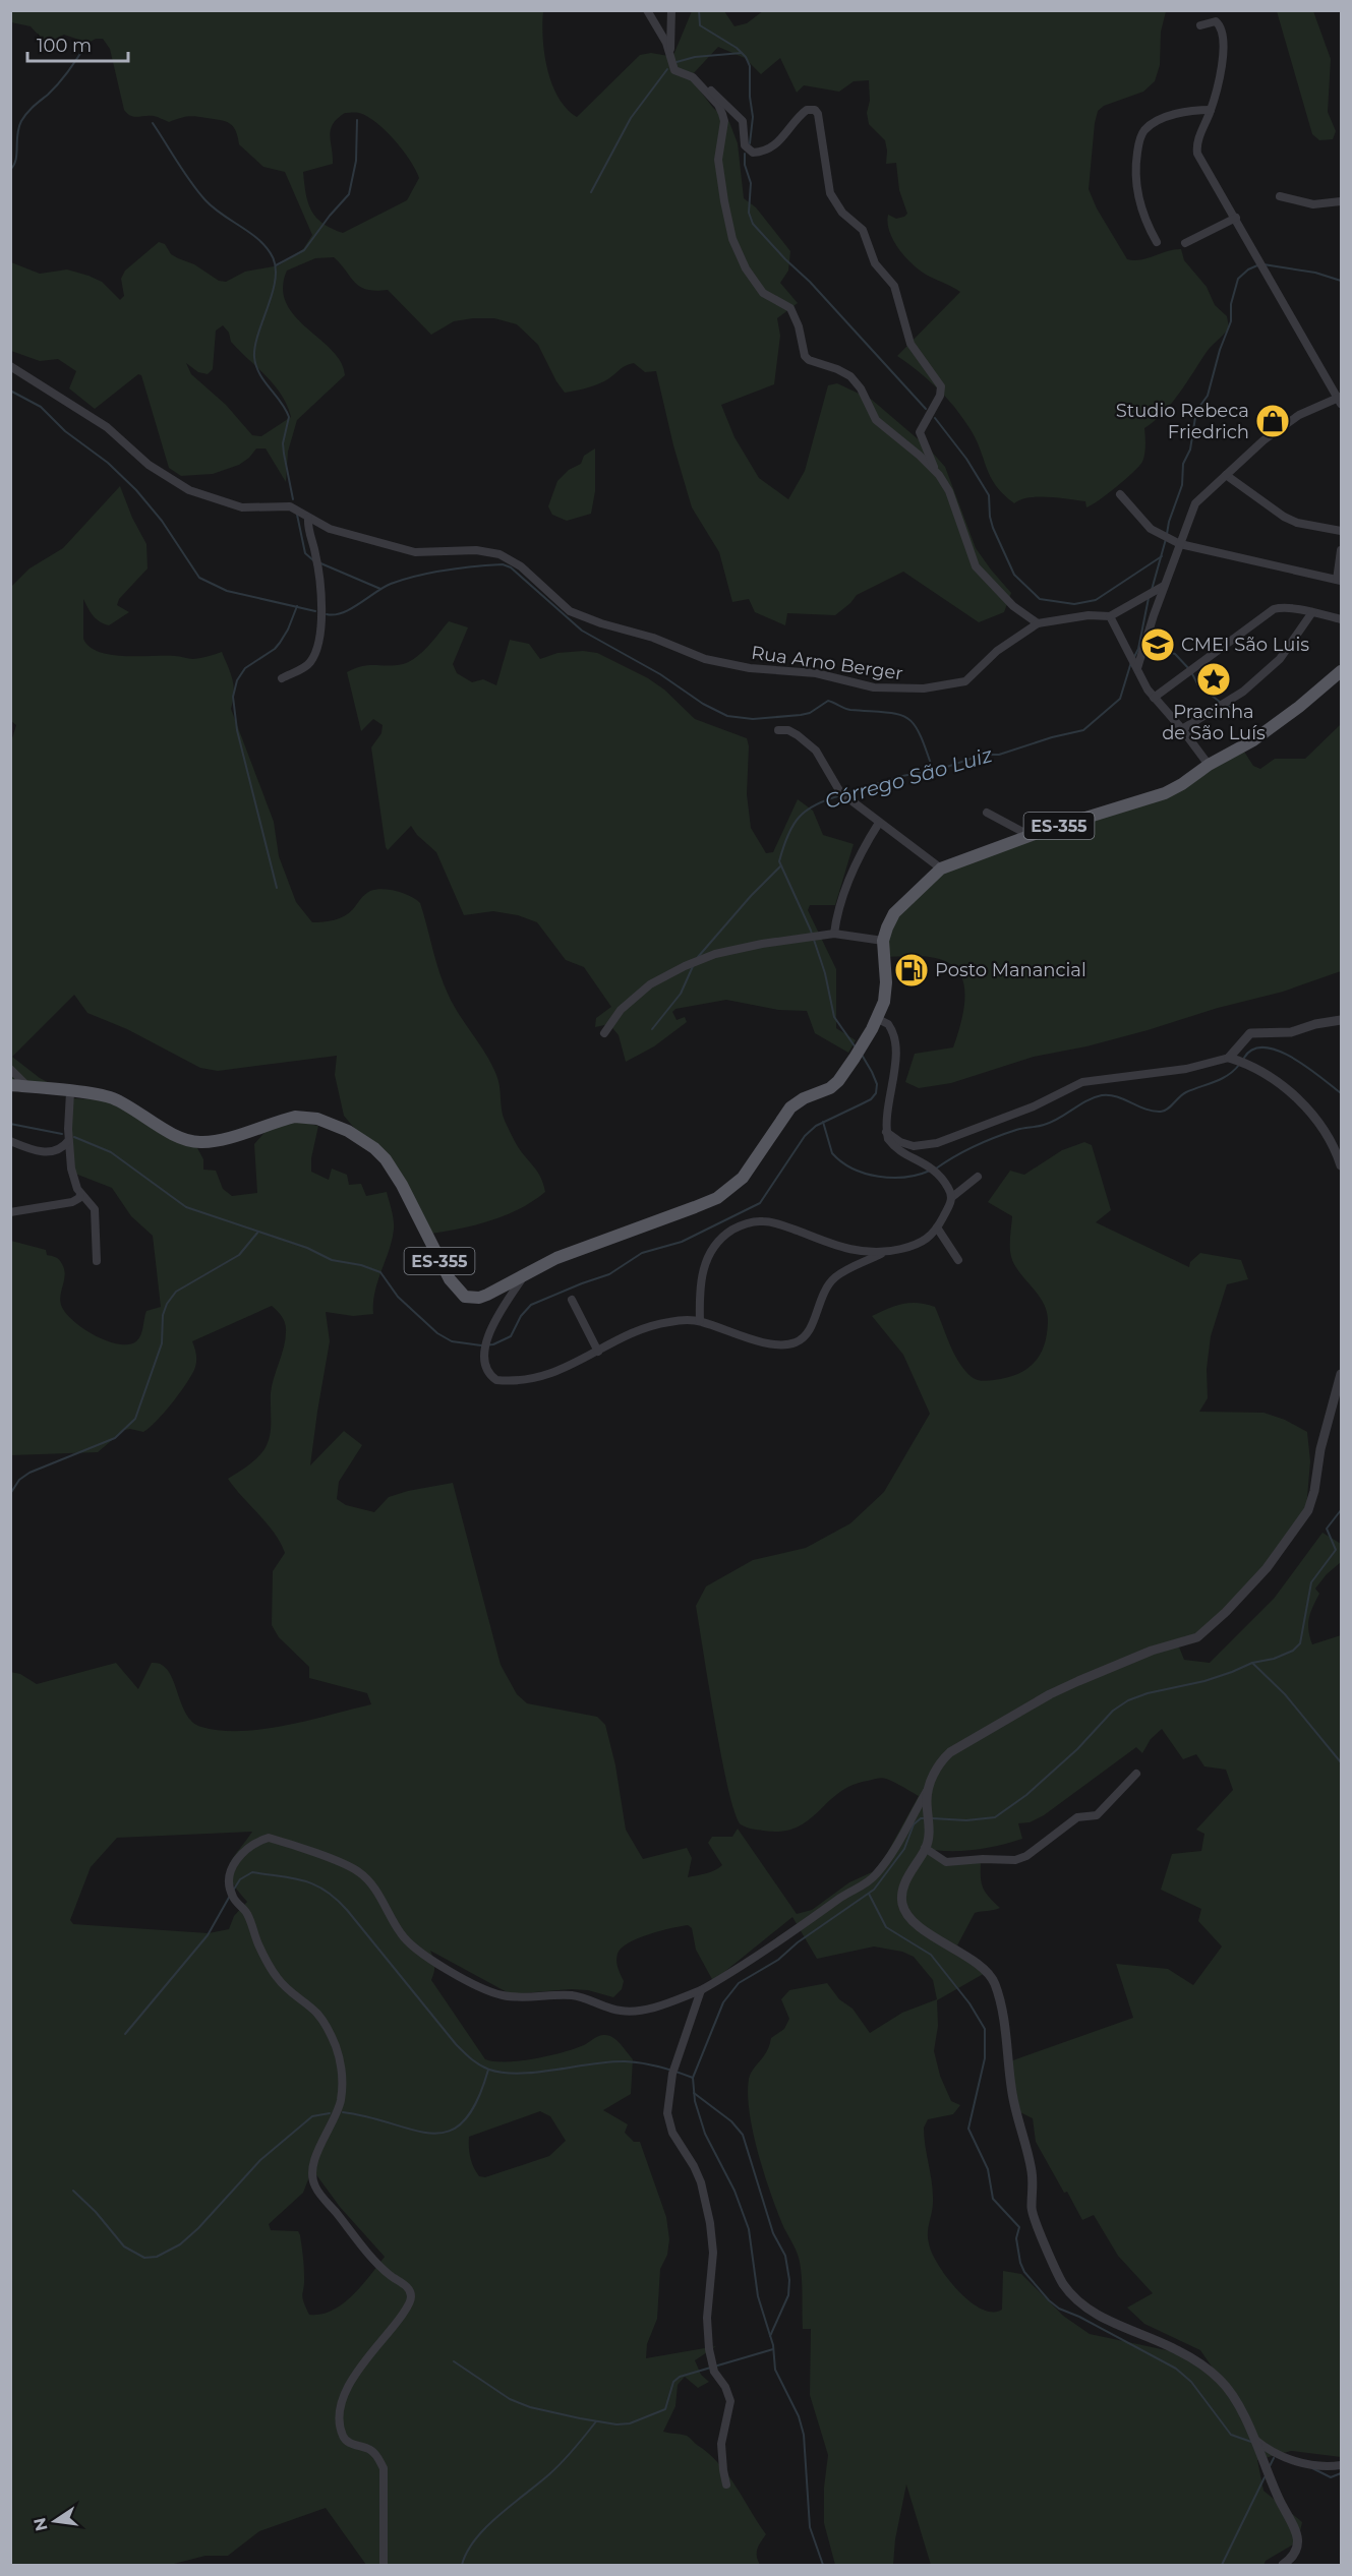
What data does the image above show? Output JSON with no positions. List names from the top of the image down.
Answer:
{
  "streets": {
    "main road": ["ES-355"],
    "street": ["Rua Arno Berger"]
  },
  "water": ["Córrego São Luiz"],
  "places": {
    "shop": ["Studio Rebeca Friedrich"],
    "school or university": ["CMEI São Luis"],
    "place": ["Pracinha de São Luís"],
    "fuel station": ["Posto Manancial"]
  },
  "scale_bar": "100 m",
  "north": "left"
}
